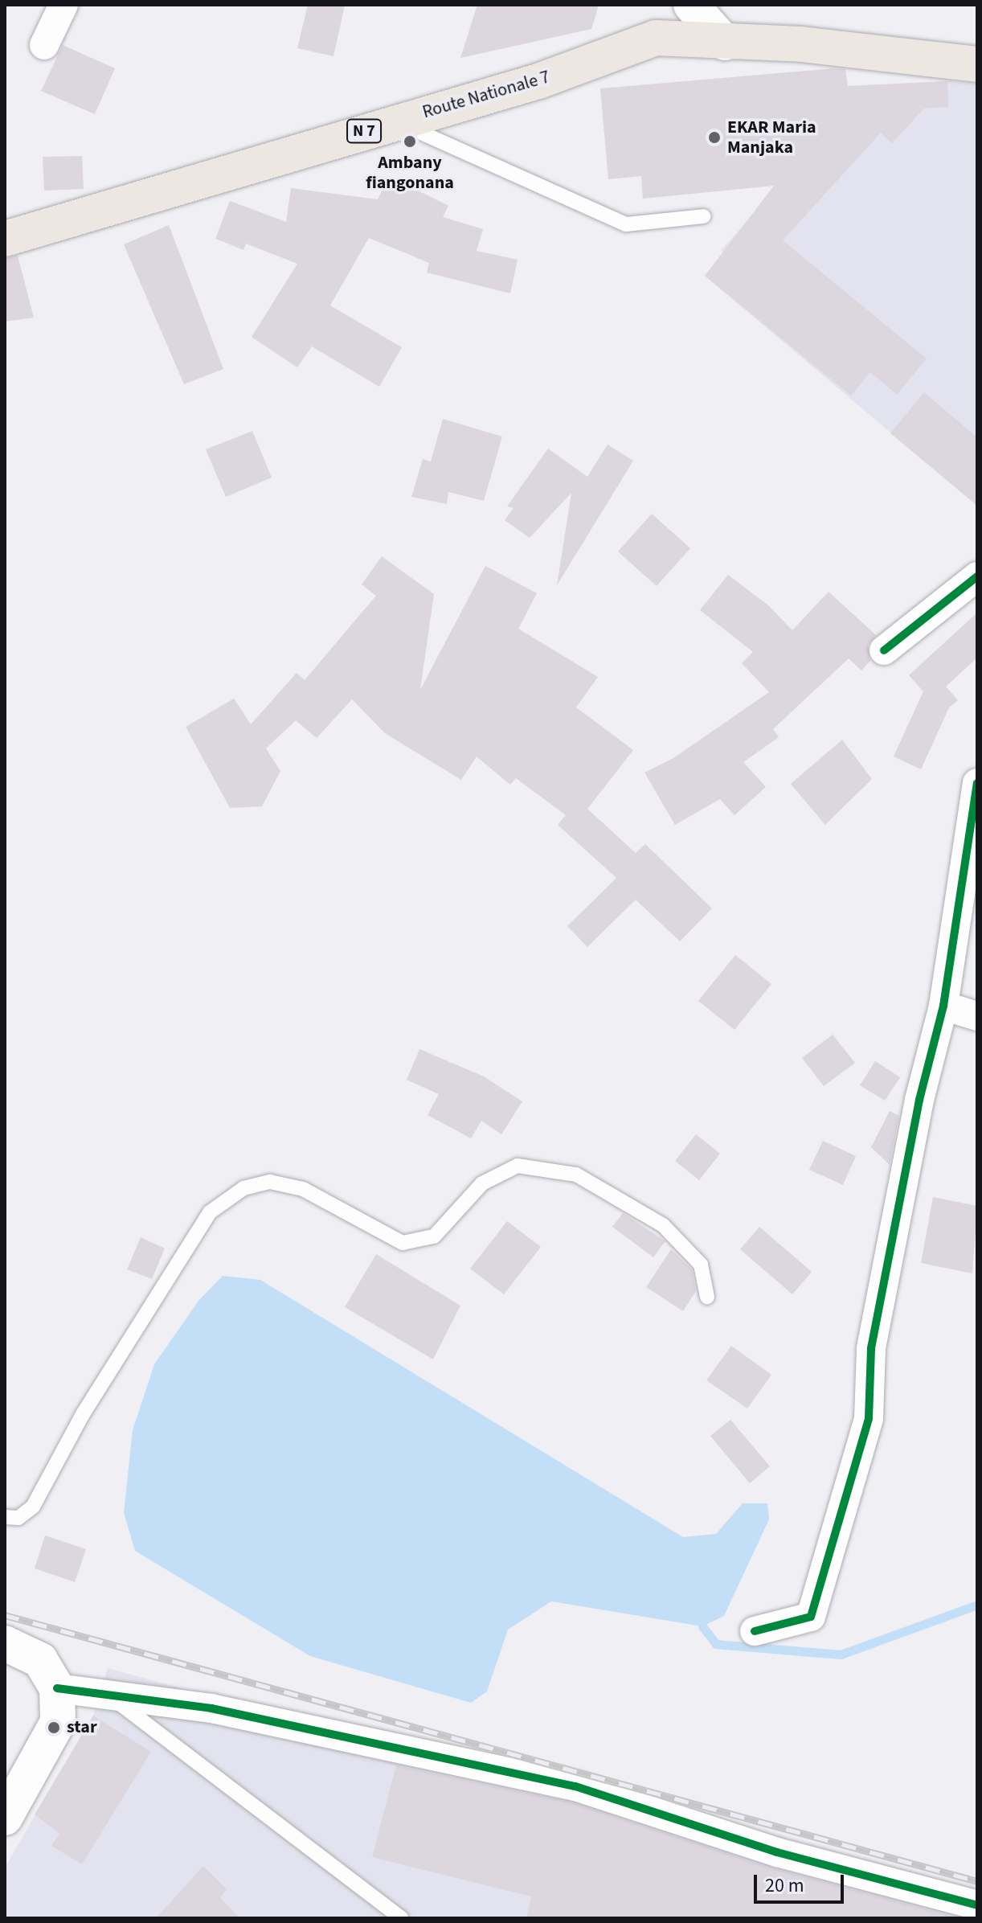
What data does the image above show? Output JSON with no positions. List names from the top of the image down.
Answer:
{
  "streets": {
    "main road": ["Route Nationale 7", "N 7"]
  },
  "places": ["EKAR Maria Manjaka", "Ambany fiangonana", "star"],
  "scale_bar": "20 m"
}
